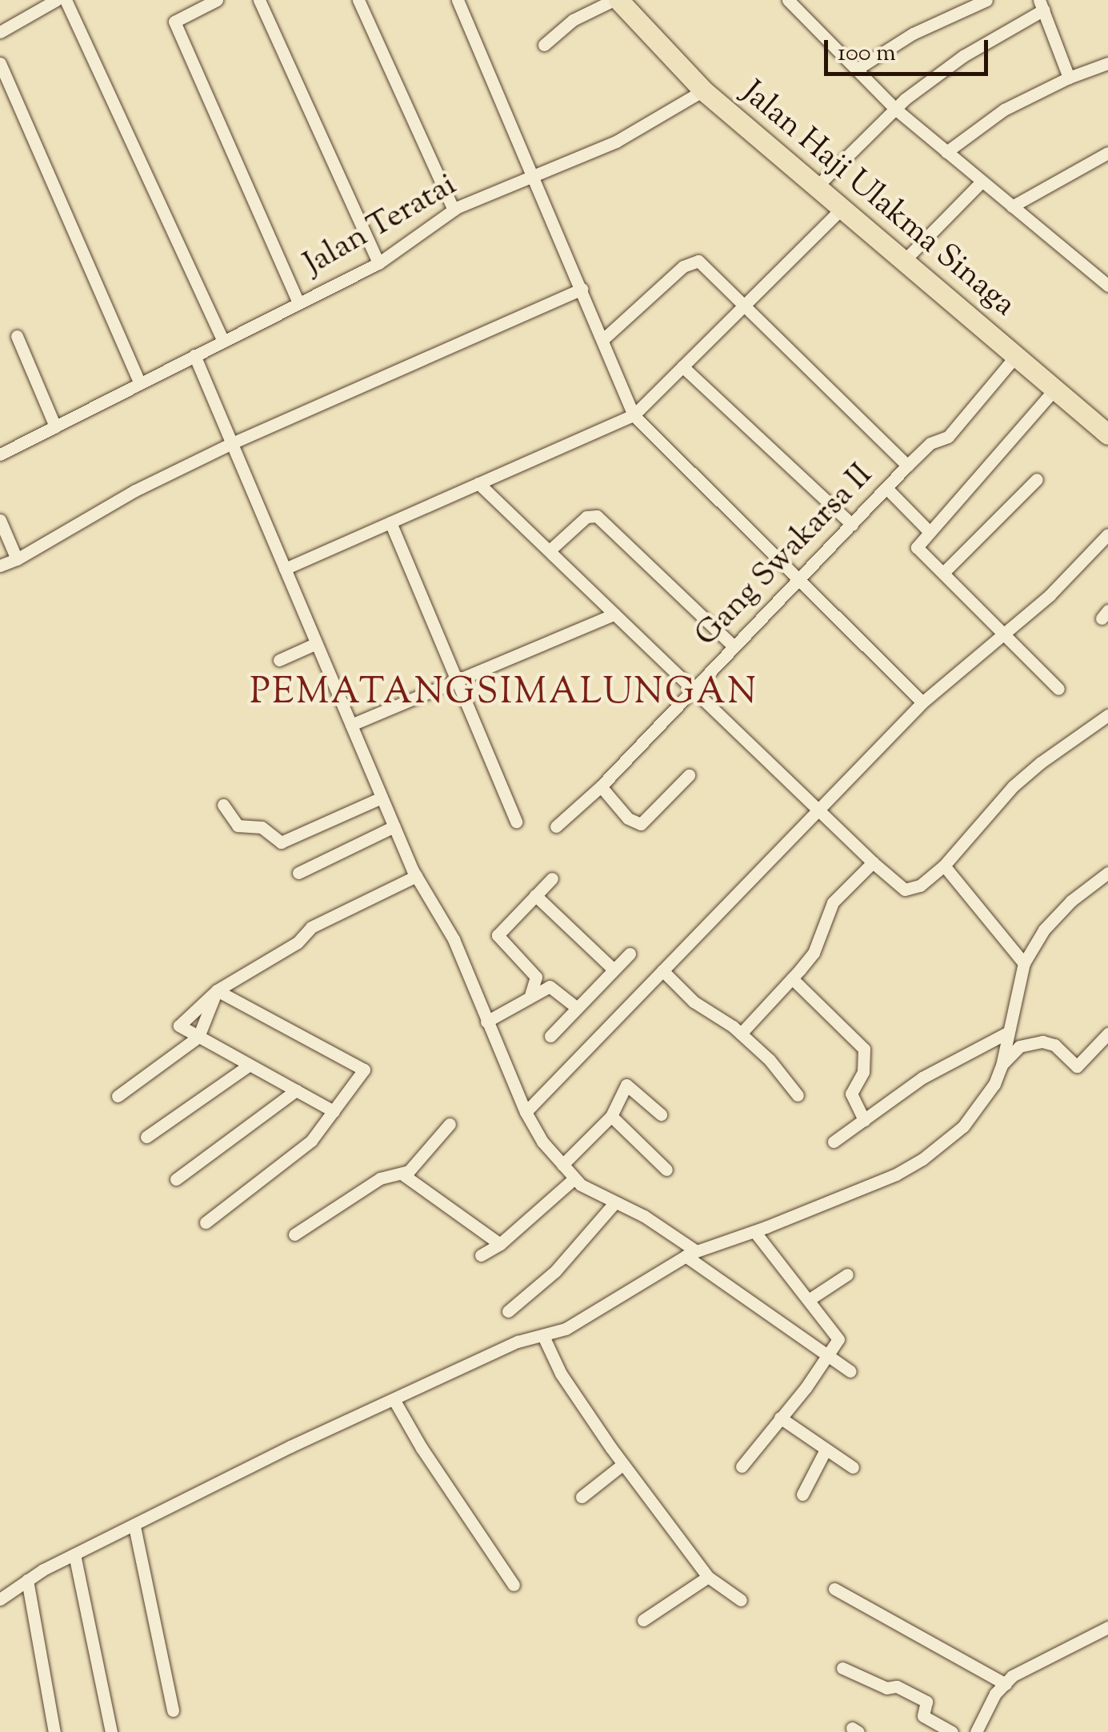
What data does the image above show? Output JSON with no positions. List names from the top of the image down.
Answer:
{
  "streets": {
    "main road": ["Jalan Haji Ulakma Sinaga"],
    "street": ["Jalan Teratai", "Gang Swakarsa II"]
  },
  "crossings": [
    ["Jalan Haji Ulakma Sinaga", "Jalan Teratai"],
    ["Jalan Haji Ulakma Sinaga", "Gang Swakarsa II"]
  ],
  "districts": ["PEMATANGSIMALUNGAN"],
  "scale_bar": "100 m"
}
